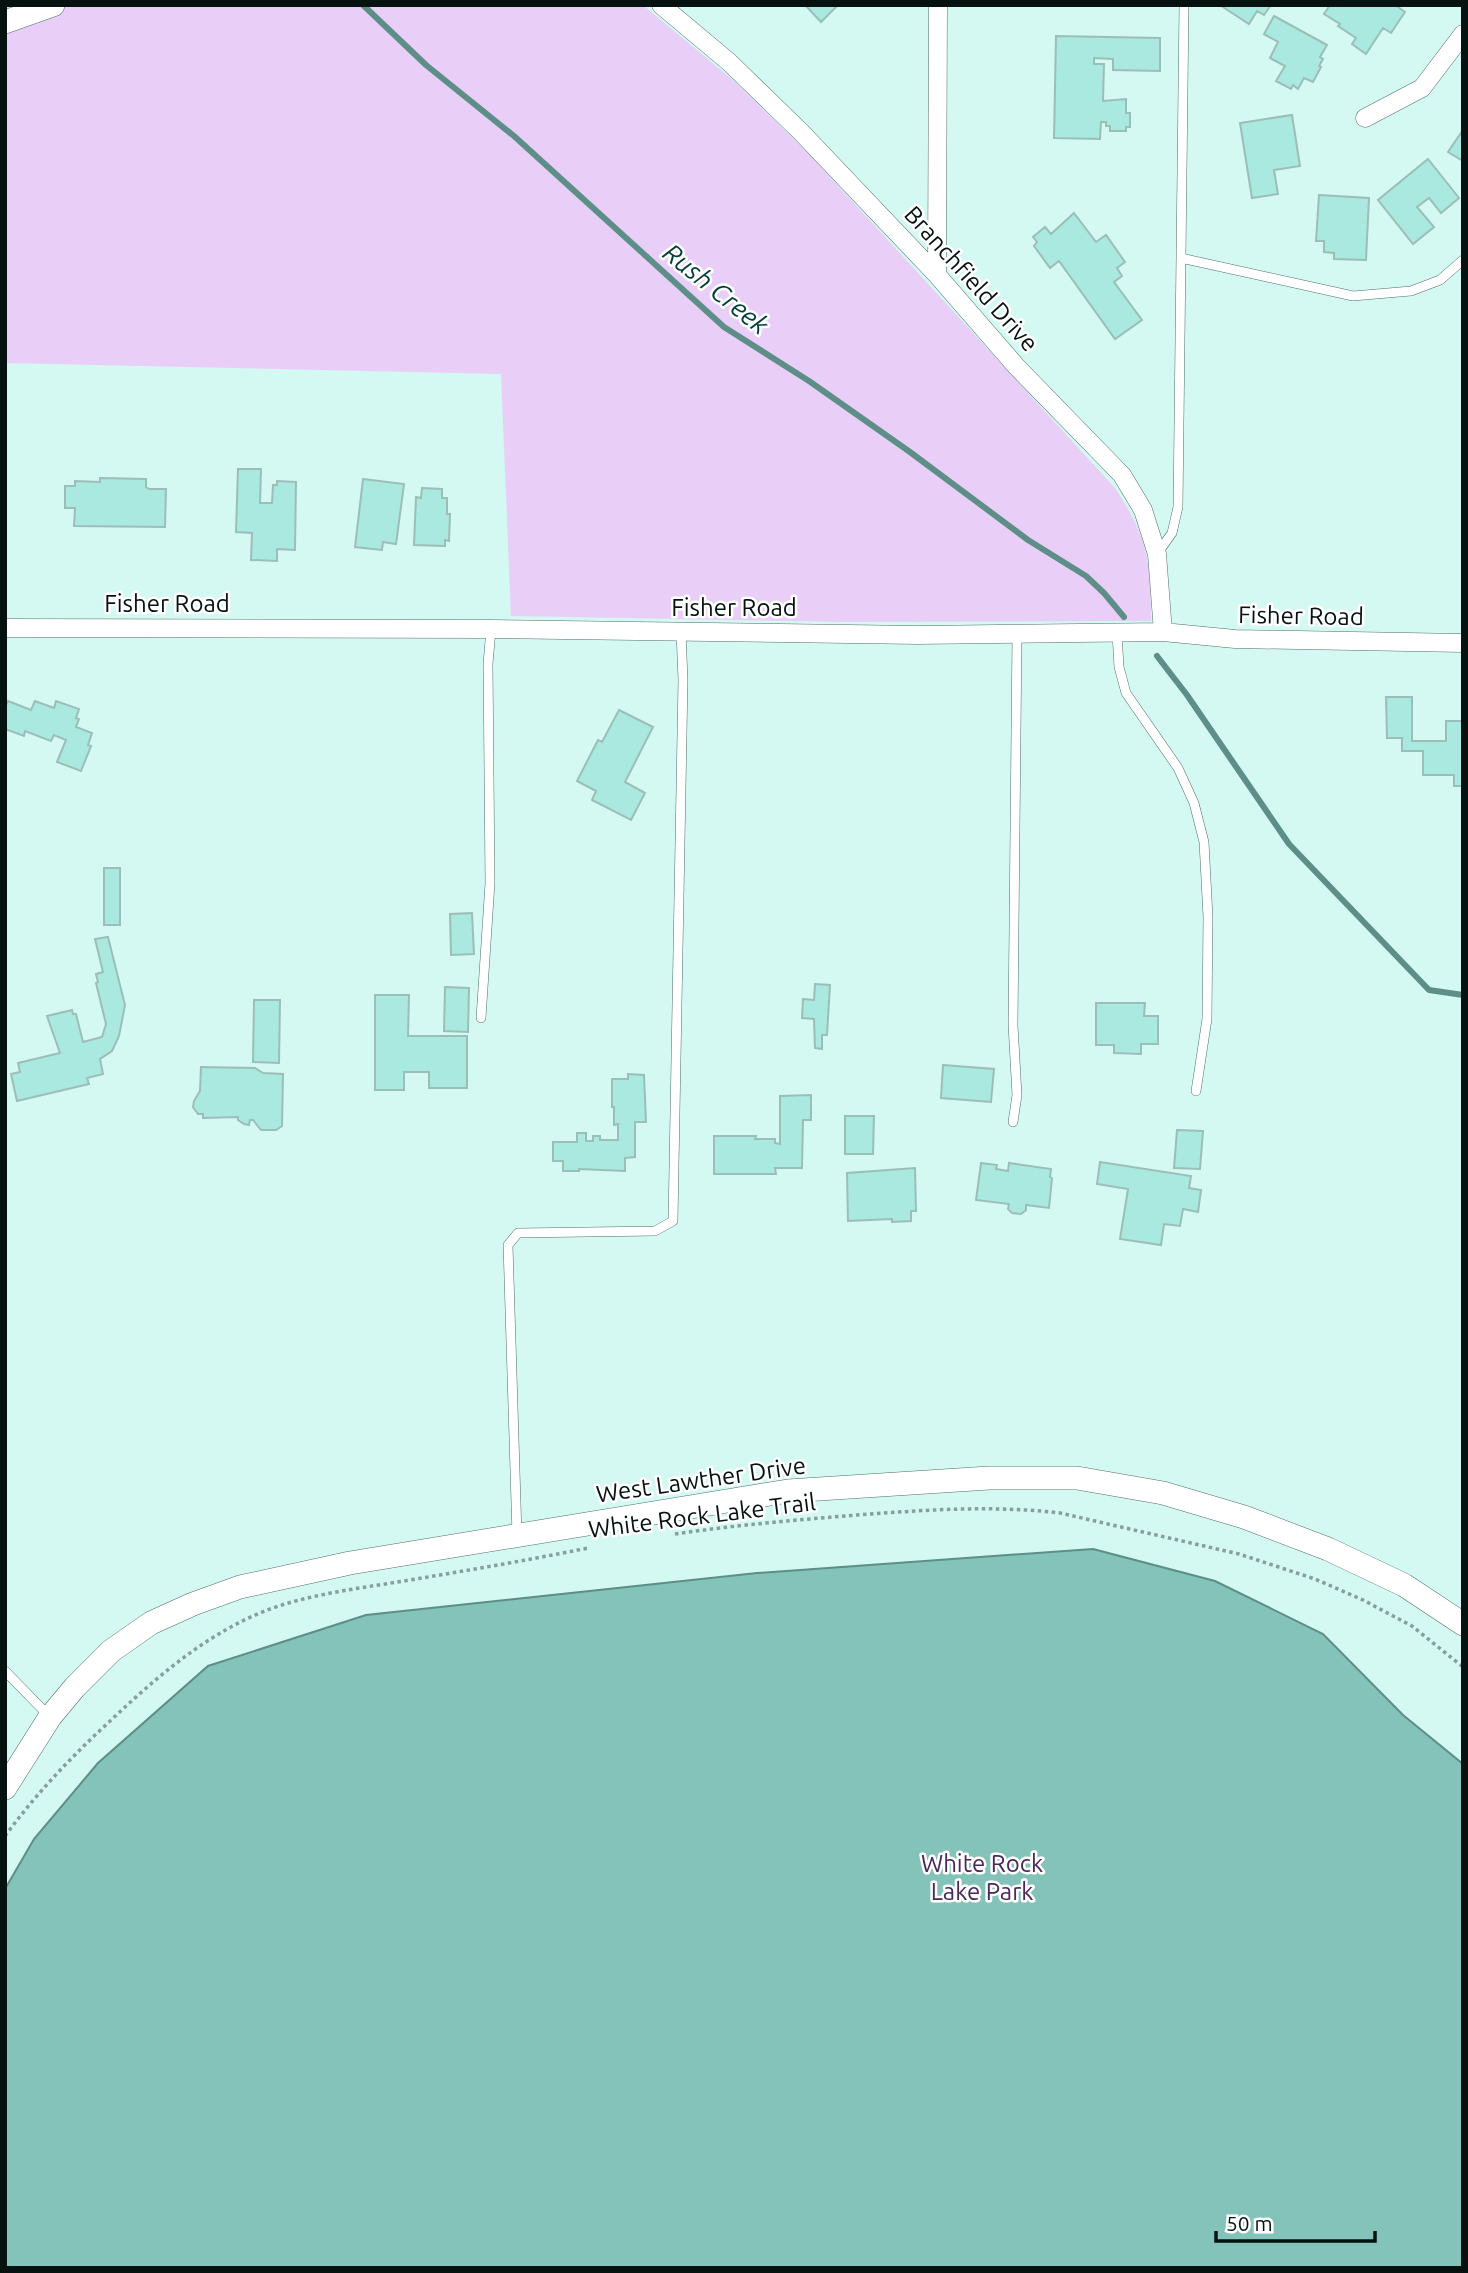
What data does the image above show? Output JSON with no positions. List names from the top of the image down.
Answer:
{
  "streets": {
    "street": ["Branchfield Drive", "Fisher Road", "West Lawther Drive"],
    "path": ["White Rock Lake Trail"]
  },
  "crossings": [
    ["Branchfield Drive", "Fisher Road"]
  ],
  "water": ["Rush Creek"],
  "parks": ["White Rock Lake Park"],
  "scale_bar": "50 m"
}
